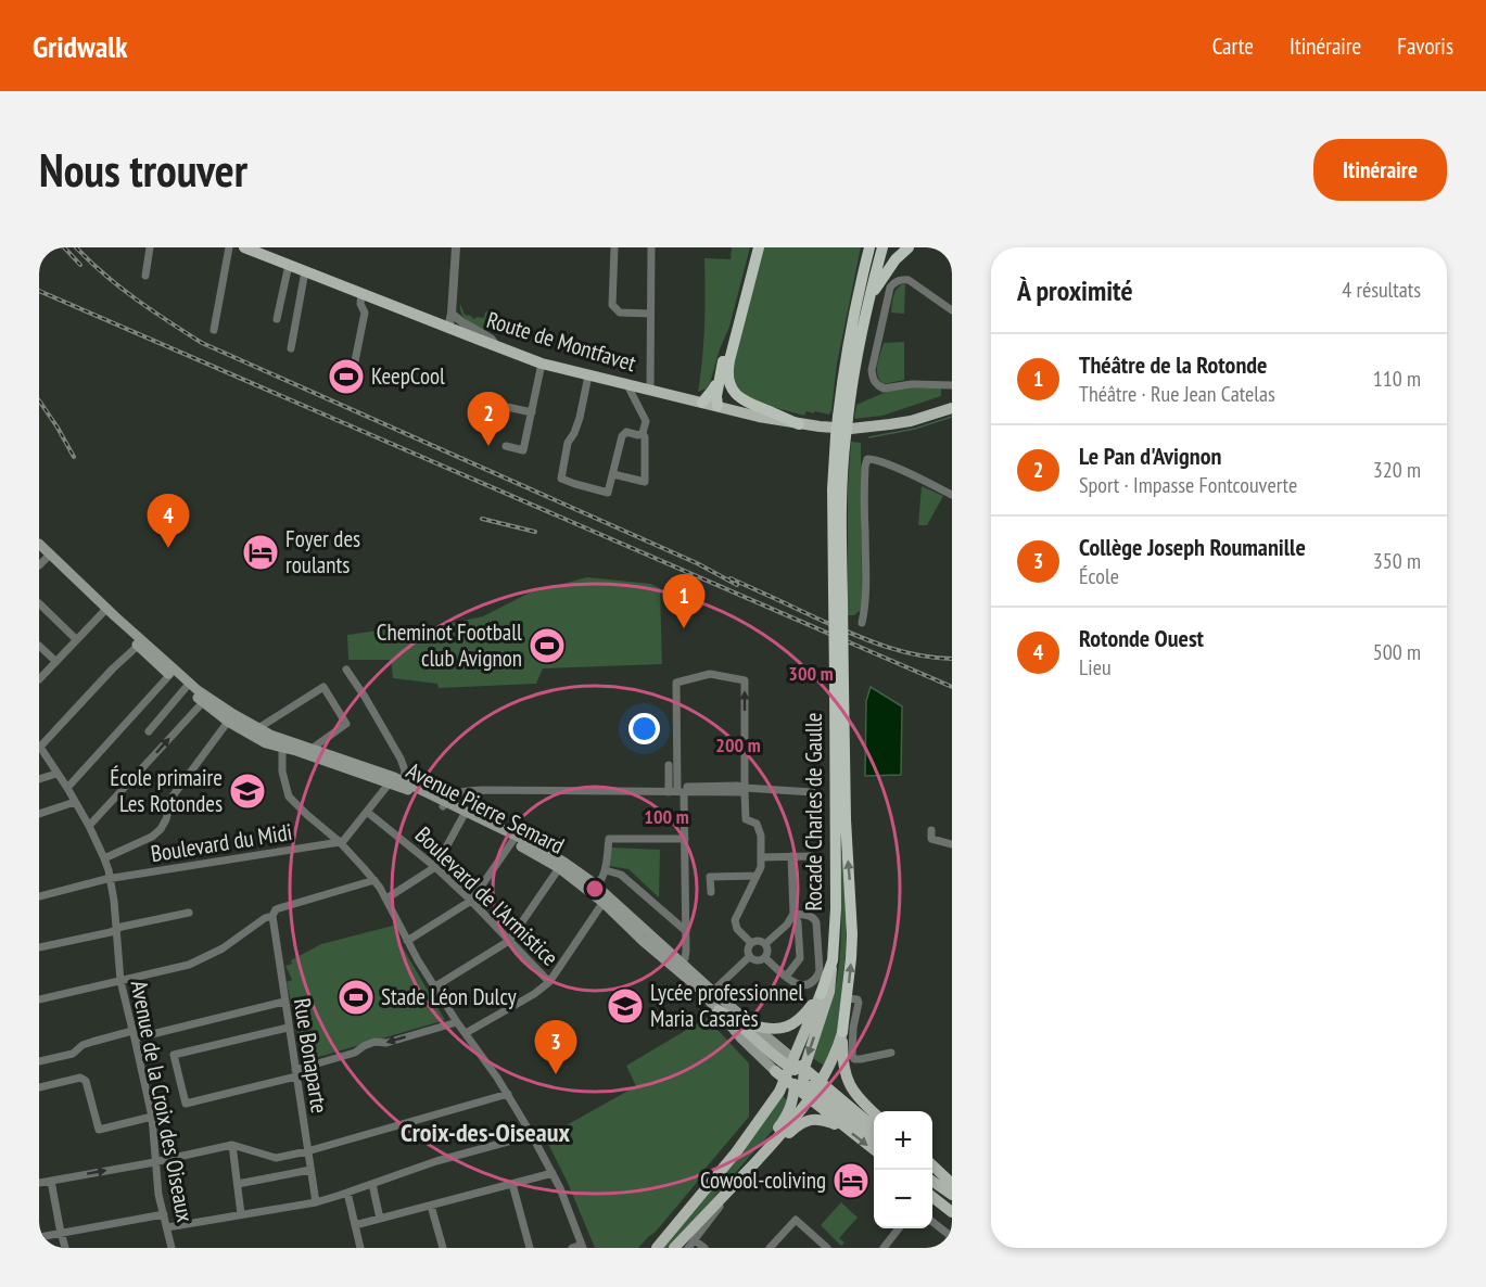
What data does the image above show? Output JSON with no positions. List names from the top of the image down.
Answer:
{
  "streets": {
    "highway": ["Rocade Charles de Gaulle"],
    "main road": ["Route de Montfavet", "Avenue Pierre Semard"],
    "street": [
      "Boulevard du Midi",
      "Boulevard de l'Armistice",
      "Rue Bonaparte",
      "Avenue de la Croix des Oiseaux"
    ]
  },
  "crossings": [
    ["Avenue Pierre Semard", "Rocade Charles de Gaulle"],
    ["Boulevard du Midi", "Avenue de la Croix des Oiseaux"]
  ],
  "districts": ["Croix-des-Oiseaux"],
  "places": {
    "sports": ["KeepCool", "Cheminot Football club Avignon", "Stade Léon Dulcy"],
    "hotel": ["Foyer des roulants", "Cowool-coliving"],
    "school or university": ["École primaire Les Rotondes", "Lycée professionnel Maria Casarès"]
  },
  "page": {
    "header": "Gridwalk",
    "nav": ["Carte", "Itinéraire", "Favoris"],
    "buttons": "Itinéraire",
    "title": "Nous trouver",
    "heading": ["À proximité", "4 résultats"],
    "list": [
      {
        "mark": "1",
        "name": "Théâtre de la Rotonde",
        "note": "Théâtre · Rue Jean Catelas",
        "value": "110 m"
      },
      {
        "mark": "2",
        "name": "Le Pan d'Avignon",
        "note": "Sport · Impasse Fontcouverte",
        "value": "320 m"
      },
      {
        "mark": "3",
        "name": "Collège Joseph Roumanille",
        "note": "École",
        "value": "350 m"
      },
      {
        "mark": "4",
        "name": "Rotonde Ouest",
        "note": "Lieu",
        "value": "500 m"
      }
    ],
    "pins": [
      "2",
      "4",
      "1",
      "3"
    ],
    "map_buttons": ["+", "−"]
  },
  "rings": ["300 m", "200 m", "100 m"]
}
